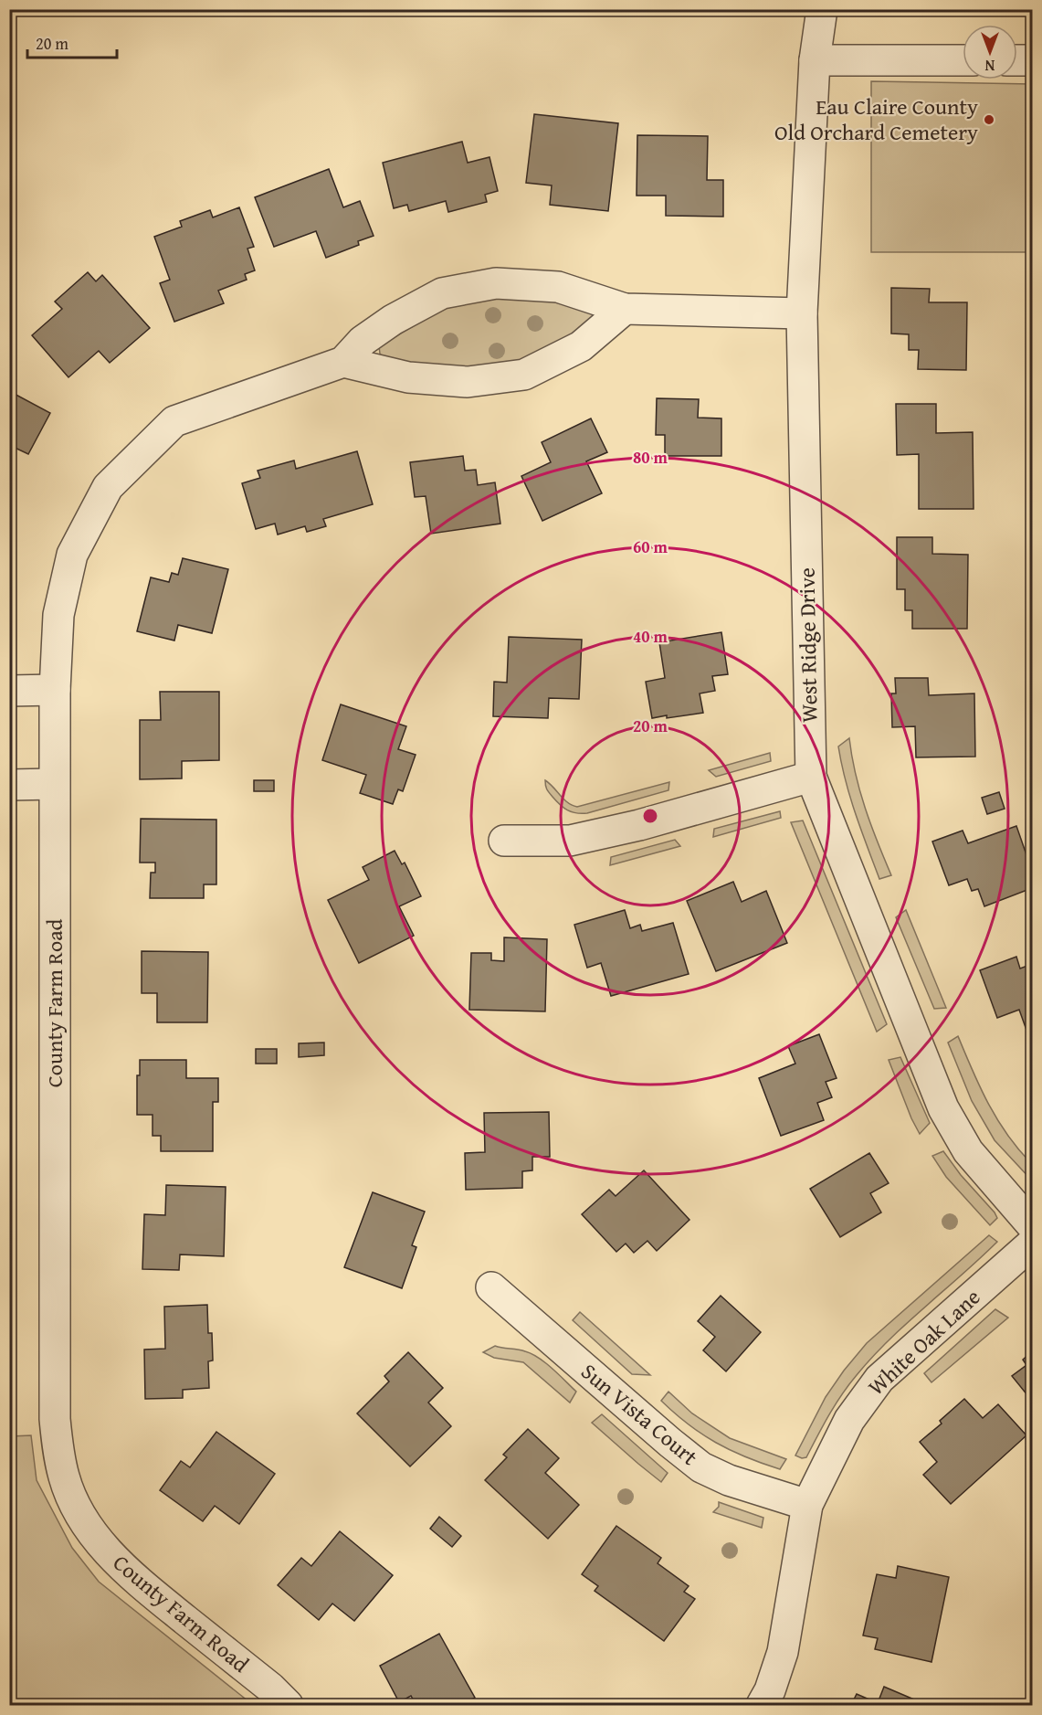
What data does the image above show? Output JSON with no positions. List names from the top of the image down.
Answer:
{
  "streets": {
    "street": [
      "West Ridge Drive",
      "County Farm Road",
      "White Oak Lane",
      "Sun Vista Court"
    ]
  },
  "crossings": [
    ["West Ridge Drive", "County Farm Road"],
    ["White Oak Lane", "Sun Vista Court"]
  ],
  "places": ["Eau Claire County Old Orchard Cemetery"],
  "scale_bar": "20 m",
  "north": "bottom",
  "rings": [
    "80 m",
    "60 m",
    "40 m",
    "20 m"
  ]
}
